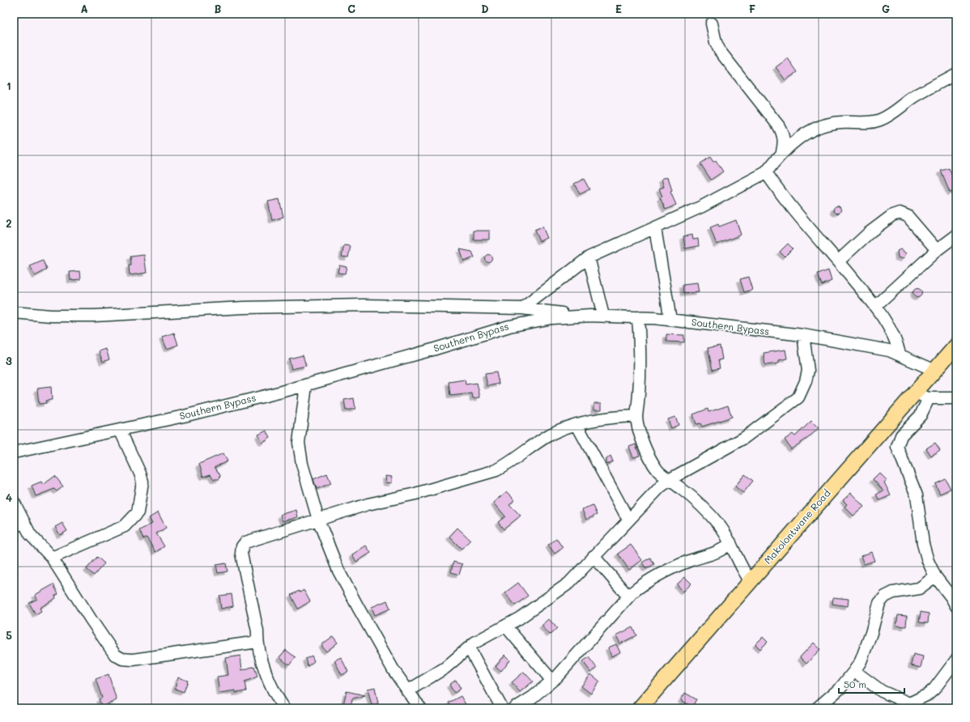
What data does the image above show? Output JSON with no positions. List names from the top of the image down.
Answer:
{
  "streets": {
    "main road": ["Makolontwane Road"],
    "street": ["Southern Bypass"]
  },
  "crossings": [
    ["Southern Bypass", "Makolontwane Road"]
  ],
  "scale_bar": "50 m",
  "grid": {
    "columns": [
      "A",
      "B",
      "C",
      "D",
      "E",
      "F",
      "G"
    ],
    "rows": [
      "1",
      "2",
      "3",
      "4",
      "5"
    ]
  }
}
